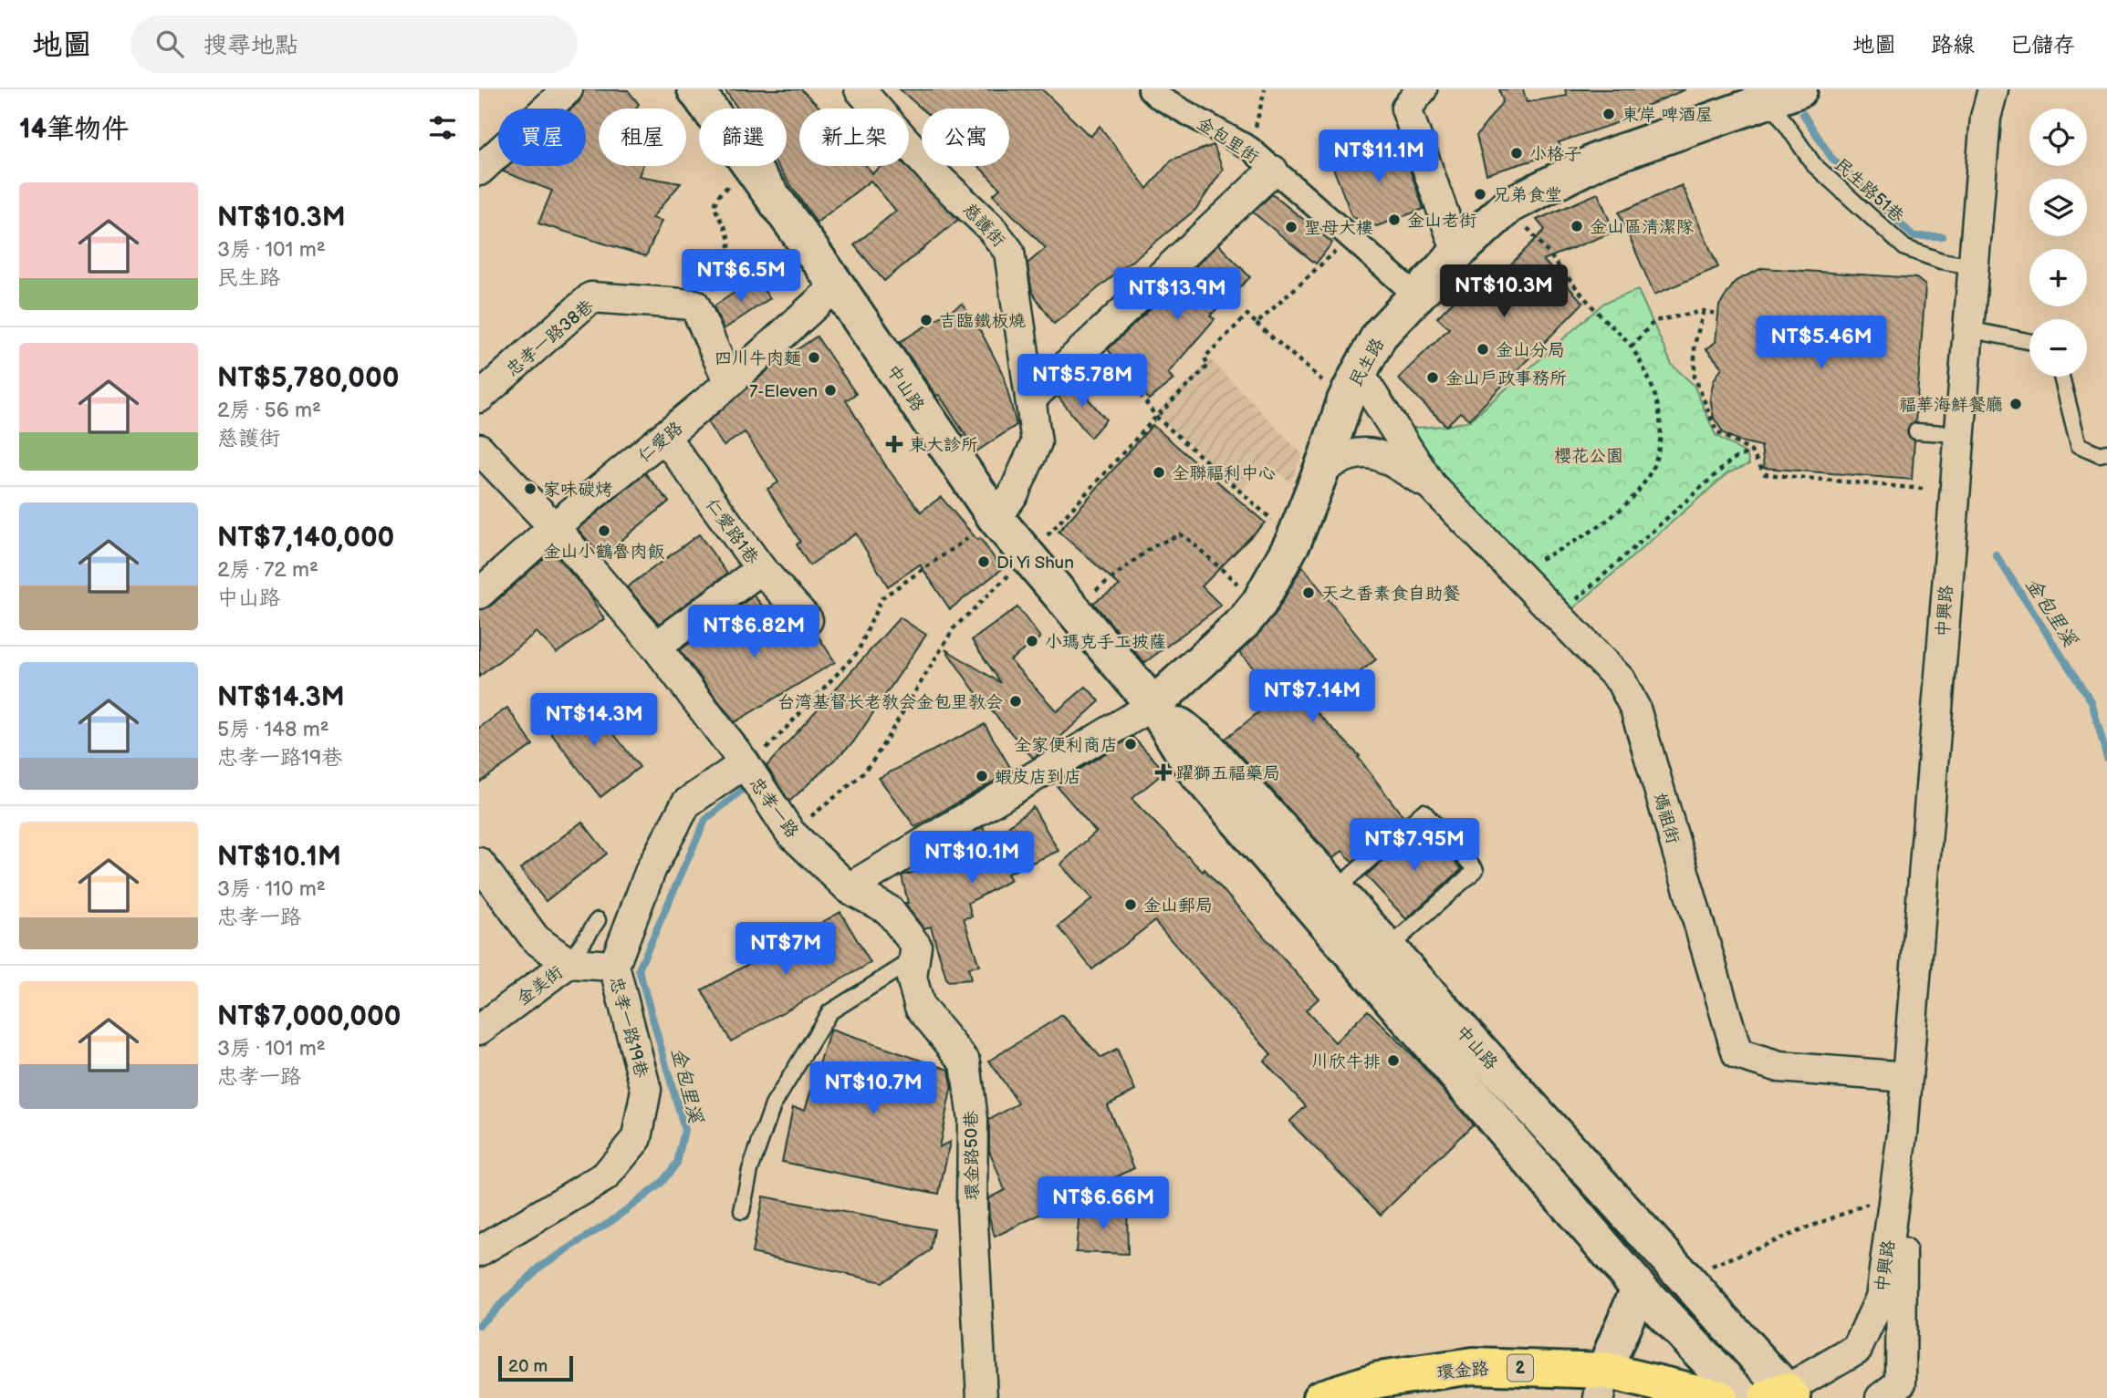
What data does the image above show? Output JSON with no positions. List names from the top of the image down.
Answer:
{
  "streets": {
    "main road": ["2", "環金路"],
    "street": [
      "金包里街",
      "慈護街",
      "忠孝一路38巷",
      "民生路",
      "中山路",
      "仁愛路",
      "仁愛路1巷",
      "中興路",
      "忠孝一路",
      "媽祖街",
      "金美街",
      "忠孝一路19巷",
      "環金路50巷"
    ],
    "lane": ["民生路51巷"]
  },
  "crossings": [
    ["金包里街", "民生路"],
    ["民生路51巷", "民生路"],
    ["民生路51巷", "中興路"],
    ["慈護街", "中山路"],
    ["民生路", "中山路"],
    ["民生路", "媽祖街"],
    ["中山路", "仁愛路"],
    ["中山路", "中興路"],
    ["仁愛路", "仁愛路1巷"],
    ["仁愛路", "忠孝一路"],
    ["中興路", "媽祖街"],
    ["忠孝一路", "忠孝一路19巷"],
    ["忠孝一路", "環金路50巷"]
  ],
  "water": ["金包里溪"],
  "parks": ["櫻花公園"],
  "places": {
    "other": [
      "東岸 啤酒屋",
      "小格子",
      "兄弟食堂",
      "金山老街",
      "金山區清潔隊",
      "聖母大樓",
      "吉臨鐵板燒",
      "金山分局",
      "四川牛肉麵",
      "金山戶政事務所",
      "7-Eleven",
      "福華海鮮餐廳",
      "全聯福利中心",
      "家味碳烤",
      "金山小鶴魯肉飯",
      "Di Yi Shun",
      "天之香素食自助餐",
      "小瑪克手工披薩",
      "台湾基督长老教会金包里教会",
      "全家便利商店",
      "蝦皮店到店",
      "金山郵局",
      "川欣牛排"
    ],
    "health": ["東大診所", "躍獅五福藥局"]
  },
  "scale_bar": "20 m",
  "page": {
    "header": "地圖",
    "search": "搜尋地點",
    "nav": ["地圖", "路線", "已儲存"],
    "heading": "14筆物件",
    "map_buttons": ["+", "−"],
    "chip": [
      "買屋",
      "租屋",
      "篩選",
      "新上架",
      "公寓"
    ],
    "price": [
      "NT$11.1M",
      "NT$6.5M",
      "NT$10.3M",
      "NT$13.9M",
      "NT$5.46M",
      "NT$5.78M",
      "NT$6.82M",
      "NT$7.14M",
      "NT$14.3M",
      "NT$7.95M",
      "NT$10.1M",
      "NT$7M",
      "NT$10.7M",
      "NT$6.66M"
    ],
    "list": [
      {
        "name": "NT$10.3M",
        "note": "3房 · 101 m² · 民生路"
      },
      {
        "name": "NT$5,780,000",
        "note": "2房 · 56 m² · 慈護街"
      },
      {
        "name": "NT$7,140,000",
        "note": "2房 · 72 m² · 中山路"
      },
      {
        "name": "NT$14.3M",
        "note": "5房 · 148 m² · 忠孝一路19巷"
      },
      {
        "name": "NT$10.1M",
        "note": "3房 · 110 m² · 忠孝一路"
      },
      {
        "name": "NT$7,000,000",
        "note": "3房 · 101 m² · 忠孝一路"
      }
    ],
    "scale": "20 m"
  }
}
